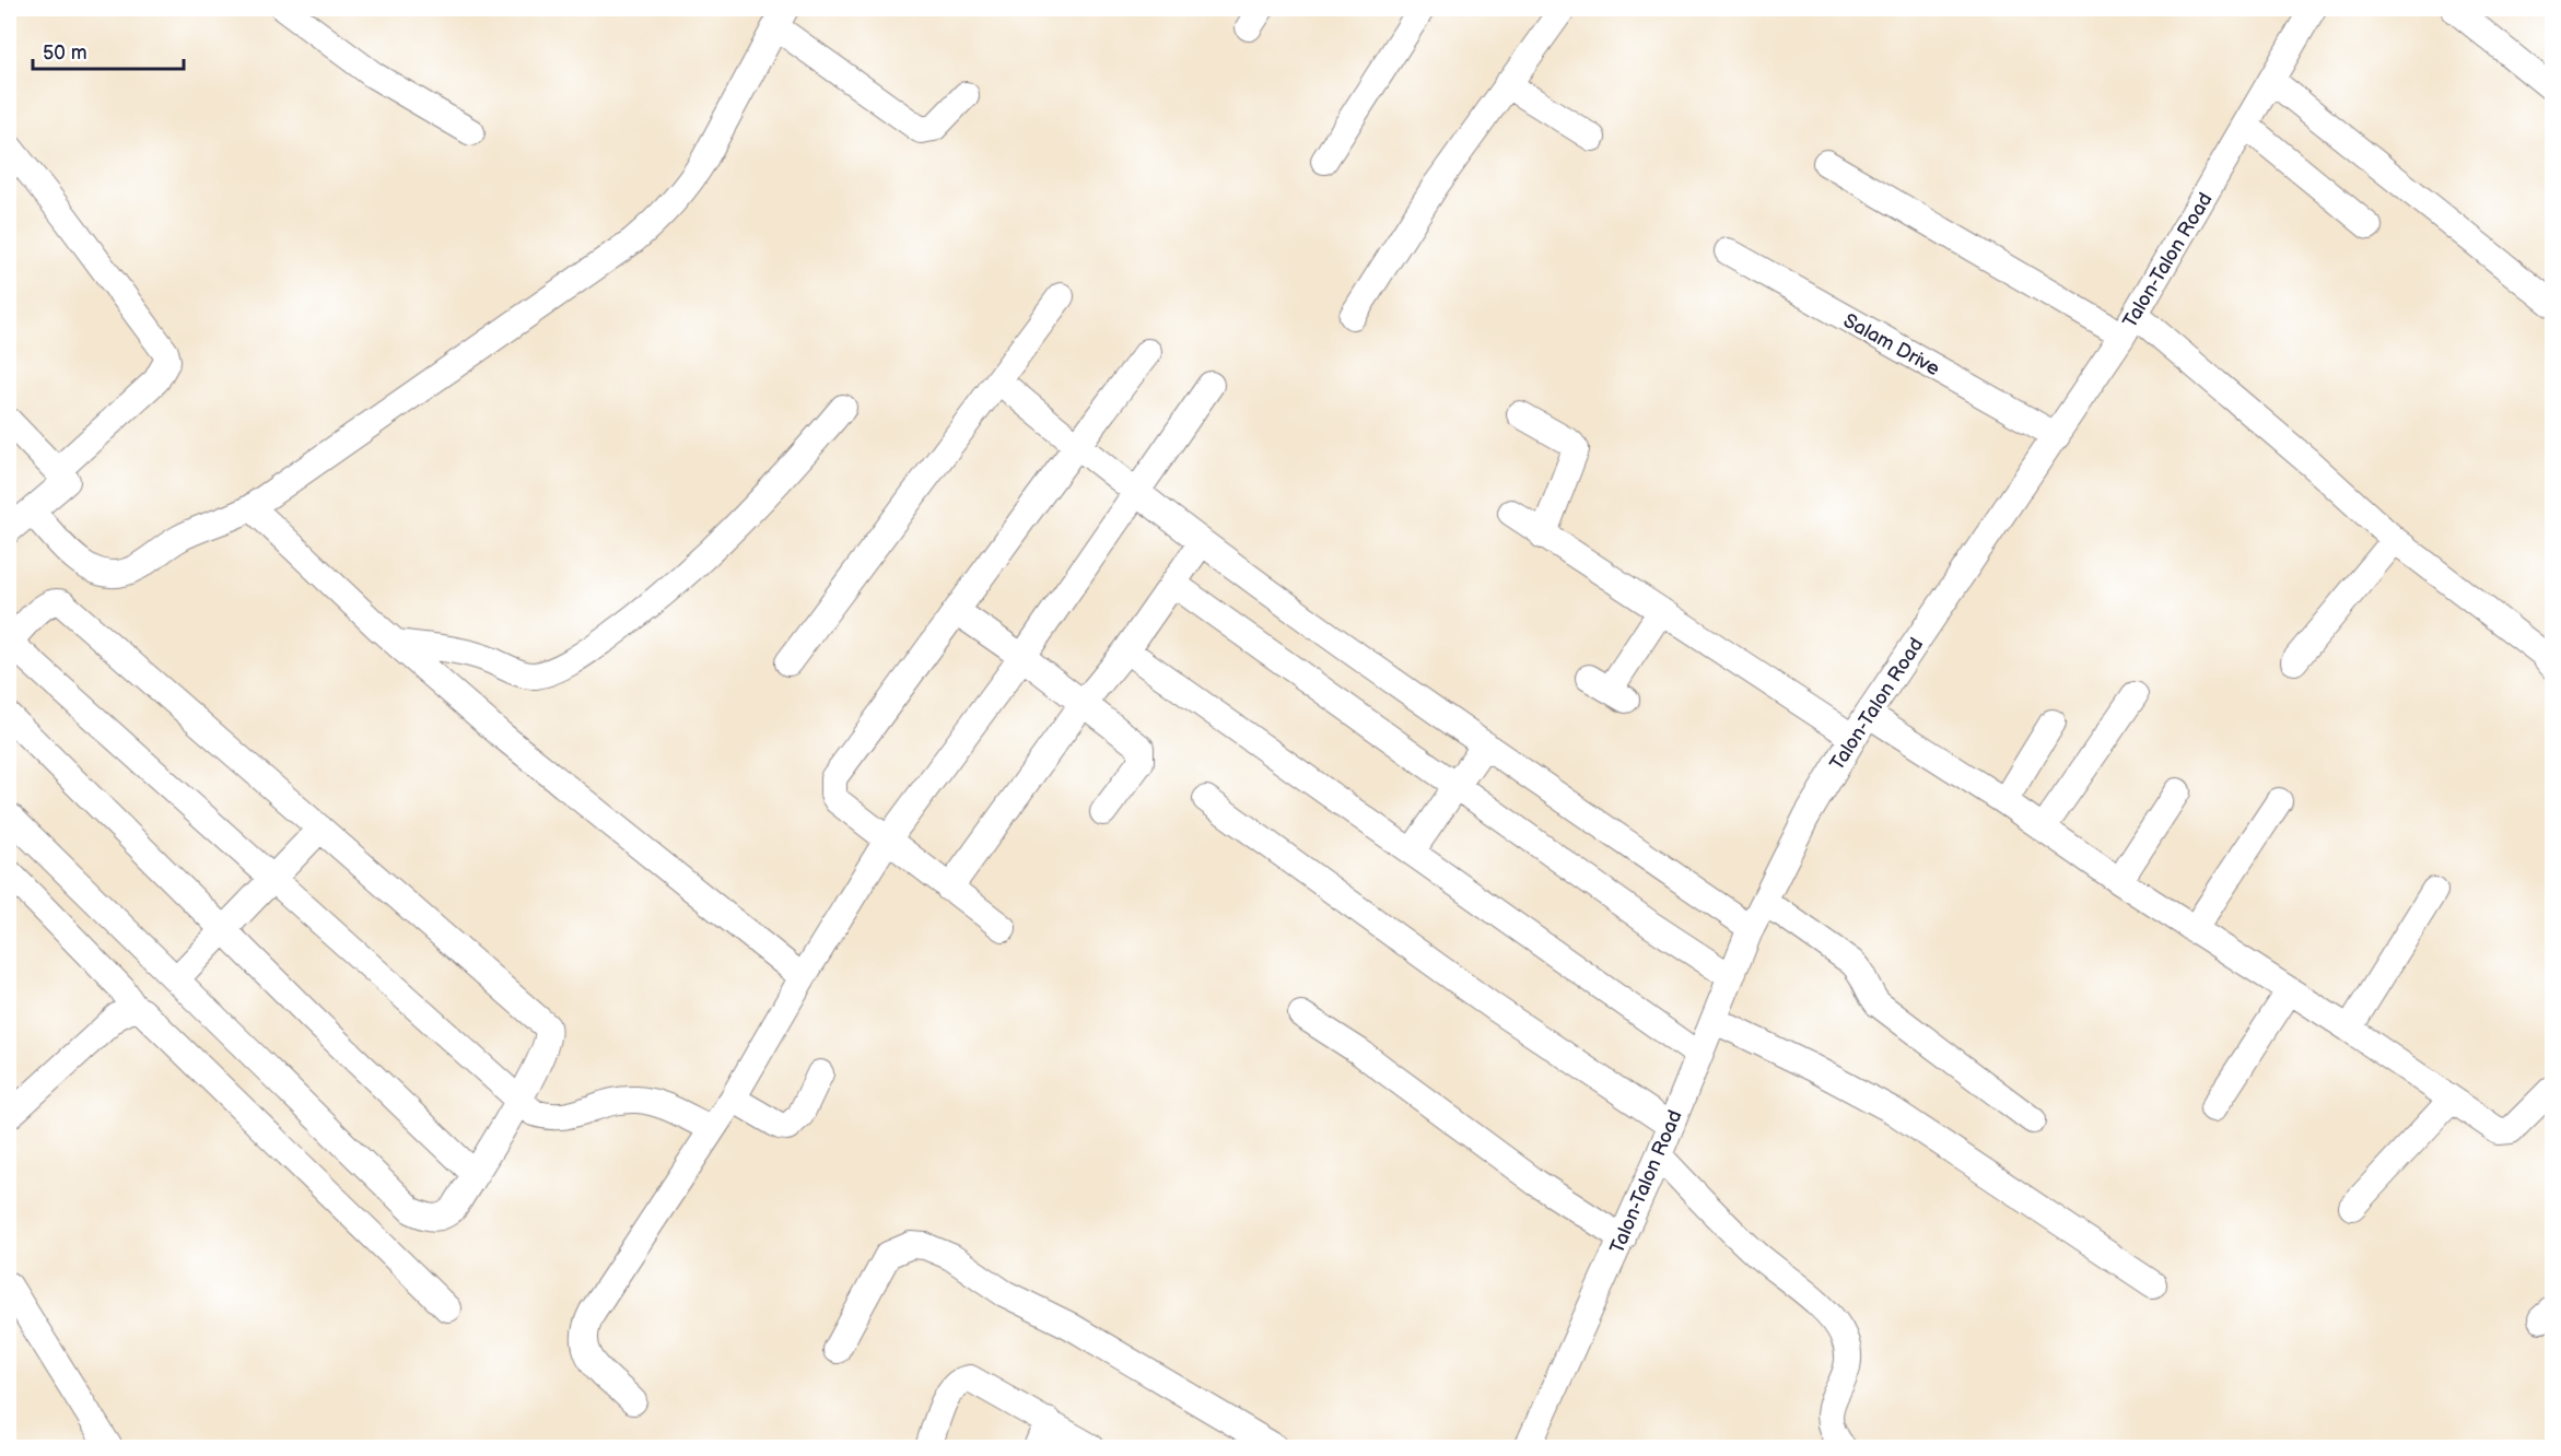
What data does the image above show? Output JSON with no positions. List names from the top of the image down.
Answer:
{
  "streets": {
    "street": ["Talon-Talon Road", "Salam Drive"]
  },
  "crossings": [
    ["Talon-Talon Road", "Salam Drive"]
  ],
  "scale_bar": "50 m"
}
